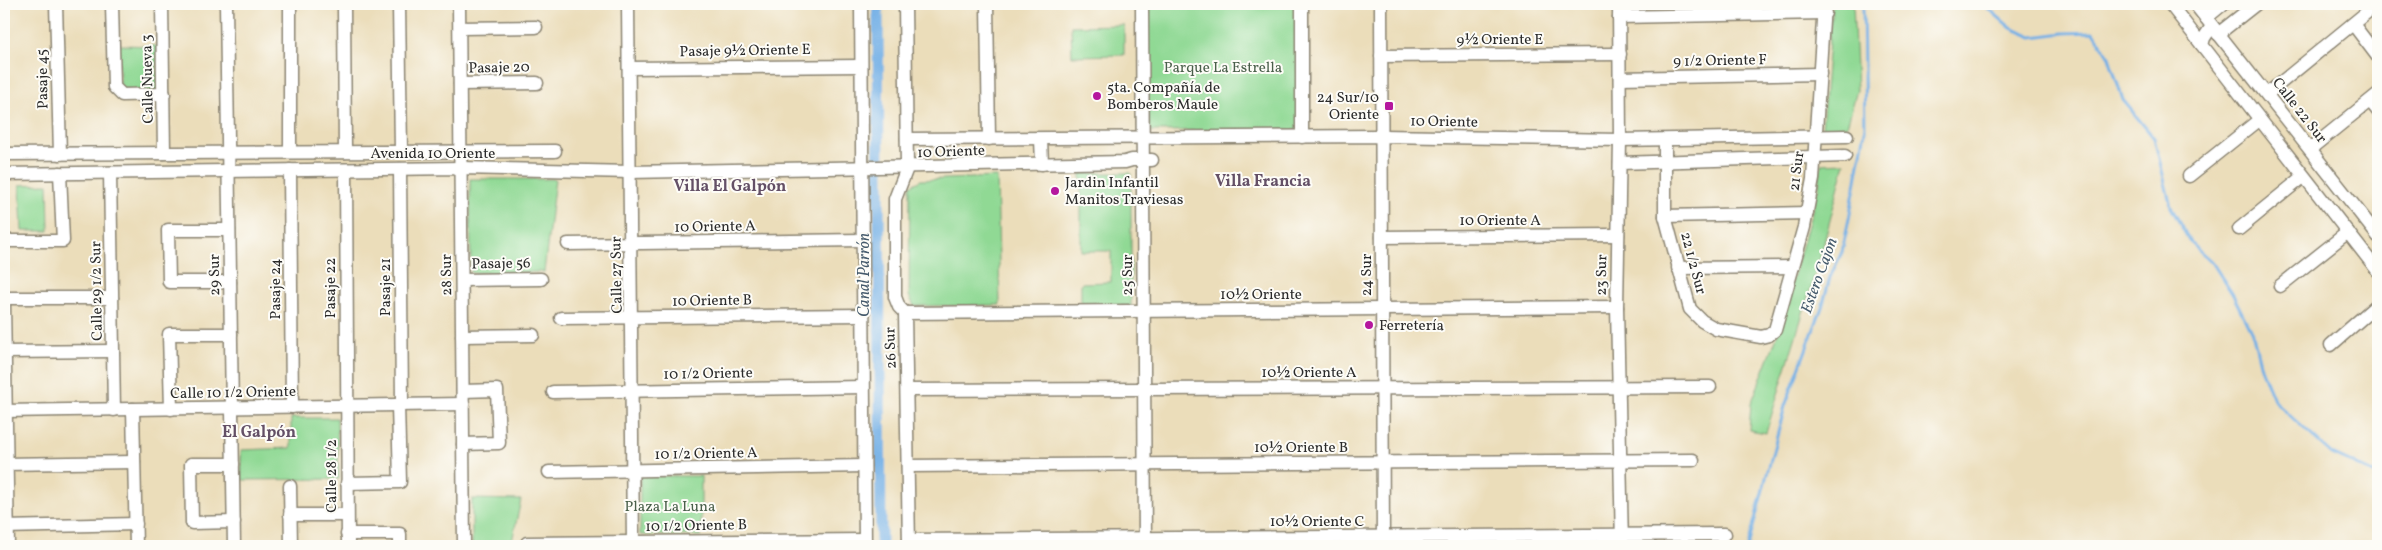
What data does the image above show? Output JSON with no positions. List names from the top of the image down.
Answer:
{
  "streets": {
    "street": [
      "9½ Oriente E",
      "Pasaje 9½ Oriente E",
      "9 1/2 Oriente F",
      "Pasaje 20",
      "Pasaje 45",
      "Calle Nueva 3",
      "Calle 22 Sur",
      "10 Oriente",
      "Avenida 10 Oriente",
      "21 Sur",
      "10 Oriente A",
      "Pasaje 56",
      "22 1/2 Sur",
      "29 Sur",
      "28 Sur",
      "Calle 27 Sur",
      "25 Sur",
      "24 Sur",
      "23 Sur",
      "Pasaje 21",
      "Pasaje 22",
      "Pasaje 24",
      "Calle 29 1/2 Sur",
      "10½ Oriente",
      "10 Oriente B",
      "26 Sur",
      "10½ Oriente A",
      "10 1/2 Oriente",
      "Calle 10 1/2 Oriente",
      "10½ Oriente B",
      "10 1/2 Oriente A",
      "Calle 28 1/2",
      "10½ Oriente C",
      "10 1/2 Oriente B"
    ]
  },
  "crossings": [
    ["9½ Oriente E", "24 Sur"],
    ["9½ Oriente E", "23 Sur"],
    ["Pasaje 9½ Oriente E", "Calle 27 Sur"],
    ["Pasaje 9½ Oriente E", "26 Sur"],
    ["9 1/2 Oriente F", "21 Sur"],
    ["9 1/2 Oriente F", "23 Sur"],
    ["Pasaje 20", "28 Sur"],
    ["Pasaje 45", "Avenida 10 Oriente"],
    ["Calle Nueva 3", "Avenida 10 Oriente"],
    ["10 Oriente", "Avenida 10 Oriente"],
    ["10 Oriente", "21 Sur"],
    ["10 Oriente", "22 1/2 Sur"],
    ["10 Oriente", "25 Sur"],
    ["10 Oriente", "24 Sur"],
    ["10 Oriente", "23 Sur"],
    ["10 Oriente", "26 Sur"],
    ["Avenida 10 Oriente", "29 Sur"],
    ["Avenida 10 Oriente", "28 Sur"],
    ["Avenida 10 Oriente", "Calle 27 Sur"],
    ["Avenida 10 Oriente", "Pasaje 21"],
    ["Avenida 10 Oriente", "Pasaje 22"],
    ["Avenida 10 Oriente", "Pasaje 24"],
    ["Avenida 10 Oriente", "Calle 29 1/2 Sur"],
    ["Avenida 10 Oriente", "26 Sur"],
    ["21 Sur", "22 1/2 Sur"],
    ["10 Oriente A", "Calle 27 Sur"],
    ["10 Oriente A", "24 Sur"],
    ["10 Oriente A", "23 Sur"],
    ["10 Oriente A", "26 Sur"],
    ["Pasaje 56", "28 Sur"],
    ["29 Sur", "Calle 10 1/2 Oriente"],
    ["28 Sur", "Calle 10 1/2 Oriente"],
    ["Calle 27 Sur", "10 Oriente B"],
    ["Calle 27 Sur", "10 1/2 Oriente"],
    ["Calle 27 Sur", "10 1/2 Oriente A"],
    ["Calle 27 Sur", "10 1/2 Oriente B"],
    ["25 Sur", "10½ Oriente"],
    ["25 Sur", "10½ Oriente A"],
    ["25 Sur", "10½ Oriente B"],
    ["25 Sur", "10½ Oriente C"],
    ["24 Sur", "10½ Oriente"],
    ["24 Sur", "10½ Oriente A"],
    ["24 Sur", "10½ Oriente B"],
    ["24 Sur", "10½ Oriente C"],
    ["23 Sur", "10½ Oriente"],
    ["23 Sur", "10½ Oriente A"],
    ["23 Sur", "10½ Oriente B"],
    ["23 Sur", "10½ Oriente C"],
    ["Pasaje 21", "Calle 10 1/2 Oriente"],
    ["Pasaje 21", "Calle 28 1/2"],
    ["Pasaje 22", "Calle 10 1/2 Oriente"],
    ["Pasaje 22", "Calle 28 1/2"],
    ["Pasaje 24", "Calle 10 1/2 Oriente"],
    ["Calle 29 1/2 Sur", "Calle 10 1/2 Oriente"],
    ["10½ Oriente", "26 Sur"],
    ["10 Oriente B", "26 Sur"],
    ["26 Sur", "10½ Oriente A"],
    ["26 Sur", "10 1/2 Oriente"],
    ["26 Sur", "10½ Oriente B"],
    ["26 Sur", "10 1/2 Oriente A"],
    ["26 Sur", "10½ Oriente C"],
    ["26 Sur", "10 1/2 Oriente B"],
    ["Calle 10 1/2 Oriente", "Calle 28 1/2"]
  ],
  "districts": ["Villa Francia", "Villa El Galpón", "El Galpón"],
  "water": ["Canal Parrón", "Estero Cajon"],
  "parks": ["Parque La Estrella", "Plaza La Luna"],
  "places": {
    "other": ["5ta. Compañía de Bomberos Maule", "Jardin Infantil Manitos Traviesas", "Ferretería"],
    "transit": ["24 Sur/10 Oriente"]
  }
}
